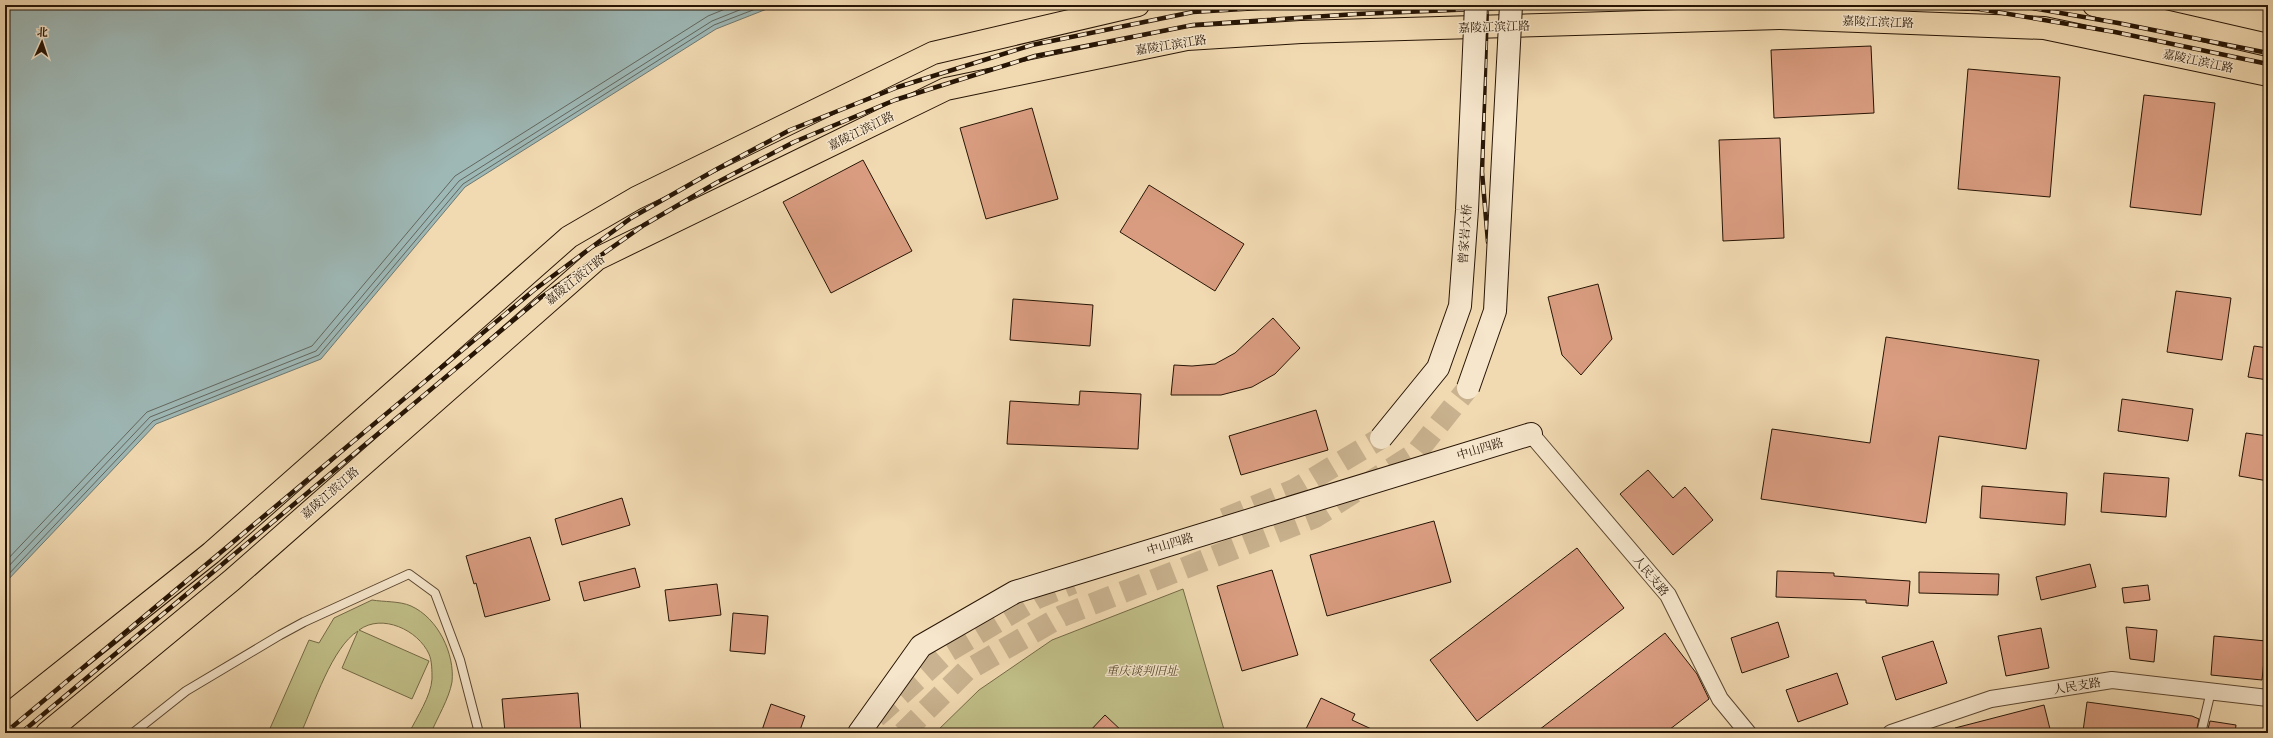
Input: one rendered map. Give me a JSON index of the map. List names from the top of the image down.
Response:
{
  "streets": {
    "main road": ["嘉陵江滨江路", "曾家岩大桥", "中山四路"],
    "street": ["人民支路"]
  },
  "crossings": [
    ["中山四路", "人民支路"]
  ],
  "parks": ["重庆谈判旧址"],
  "north": "top"
}
